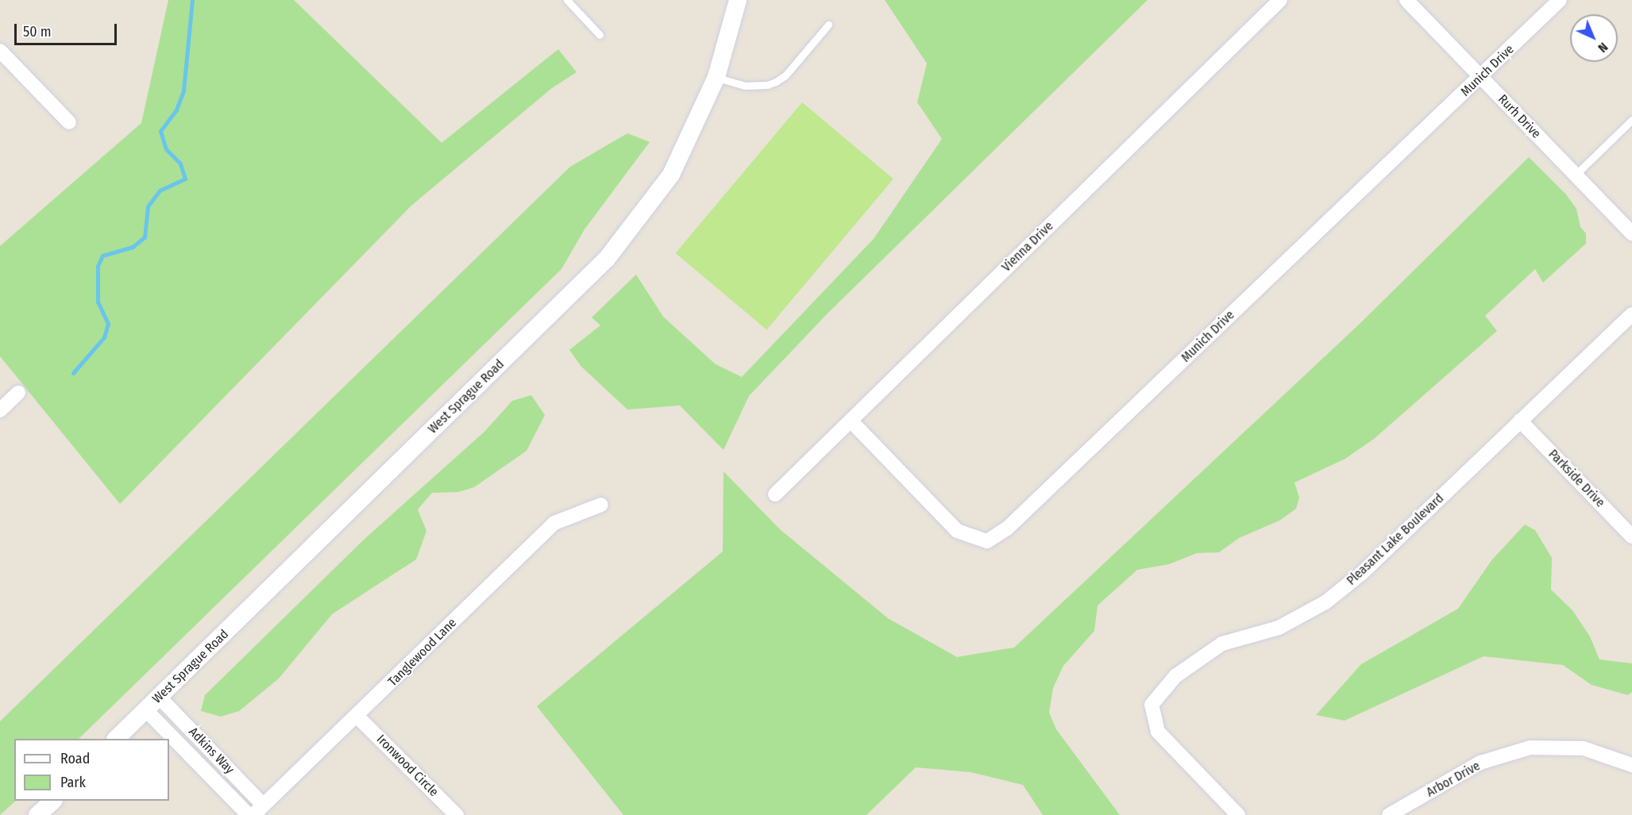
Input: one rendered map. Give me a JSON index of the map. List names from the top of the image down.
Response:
{
  "streets": {
    "street": [
      "Munich Drive",
      "Rurh Drive",
      "Vienna Drive",
      "West Sprague Road",
      "Parkside Drive",
      "Pleasant Lake Boulevard",
      "Tanglewood Lane",
      "Adkins Way",
      "Ironwood Circle",
      "Arbor Drive"
    ]
  },
  "crossings": [
    ["Munich Drive", "Rurh Drive"],
    ["Munich Drive", "Vienna Drive"],
    ["West Sprague Road", "Adkins Way"],
    ["Parkside Drive", "Pleasant Lake Boulevard"],
    ["Tanglewood Lane", "Adkins Way"],
    ["Tanglewood Lane", "Ironwood Circle"]
  ],
  "legend": ["Road", "Park"],
  "scale_bar": "50 m",
  "north": "bottom right"
}
